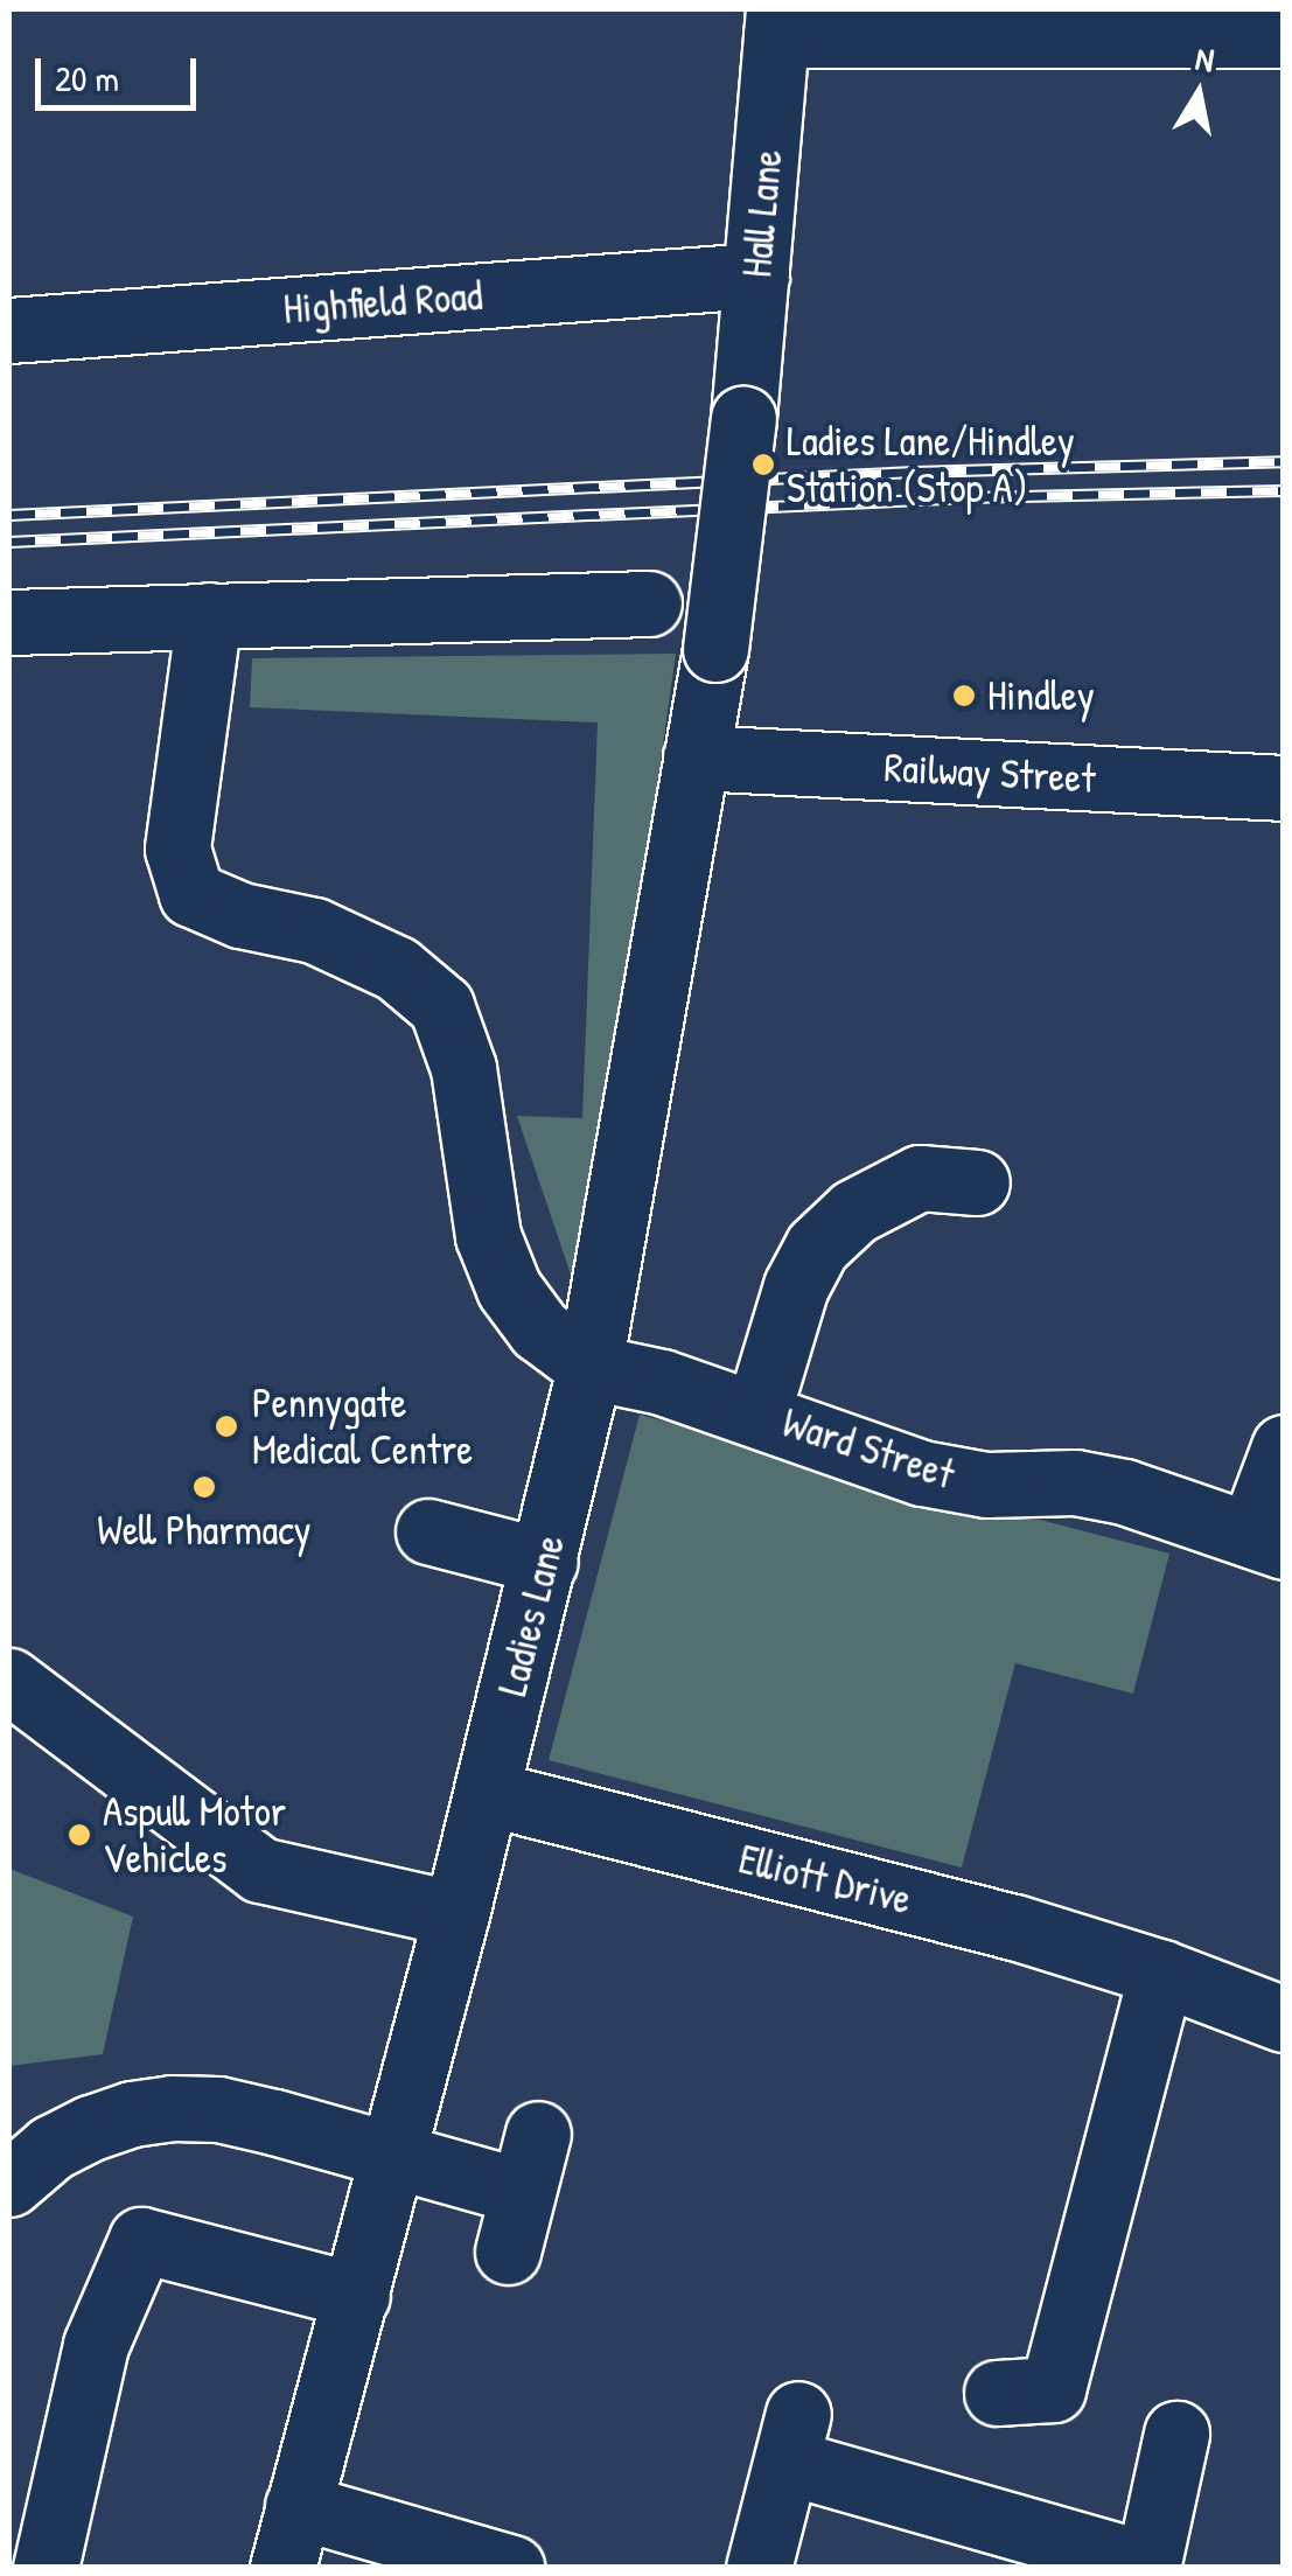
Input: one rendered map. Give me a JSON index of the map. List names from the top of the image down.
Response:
{
  "streets": {
    "street": [
      "Hall Lane",
      "Highfield Road",
      "Railway Street",
      "Ward Street",
      "Ladies Lane",
      "Elliott Drive"
    ]
  },
  "crossings": [
    ["Hall Lane", "Highfield Road"],
    ["Hall Lane", "Ladies Lane"],
    ["Railway Street", "Ladies Lane"],
    ["Ward Street", "Ladies Lane"],
    ["Ladies Lane", "Elliott Drive"]
  ],
  "places": [
    "Ladies Lane/Hindley Station (Stop A)",
    "Hindley",
    "Pennygate Medical Centre",
    "Well Pharmacy",
    "Aspull Motor Vehicles"
  ],
  "scale_bar": "20 m",
  "north": "top"
}
